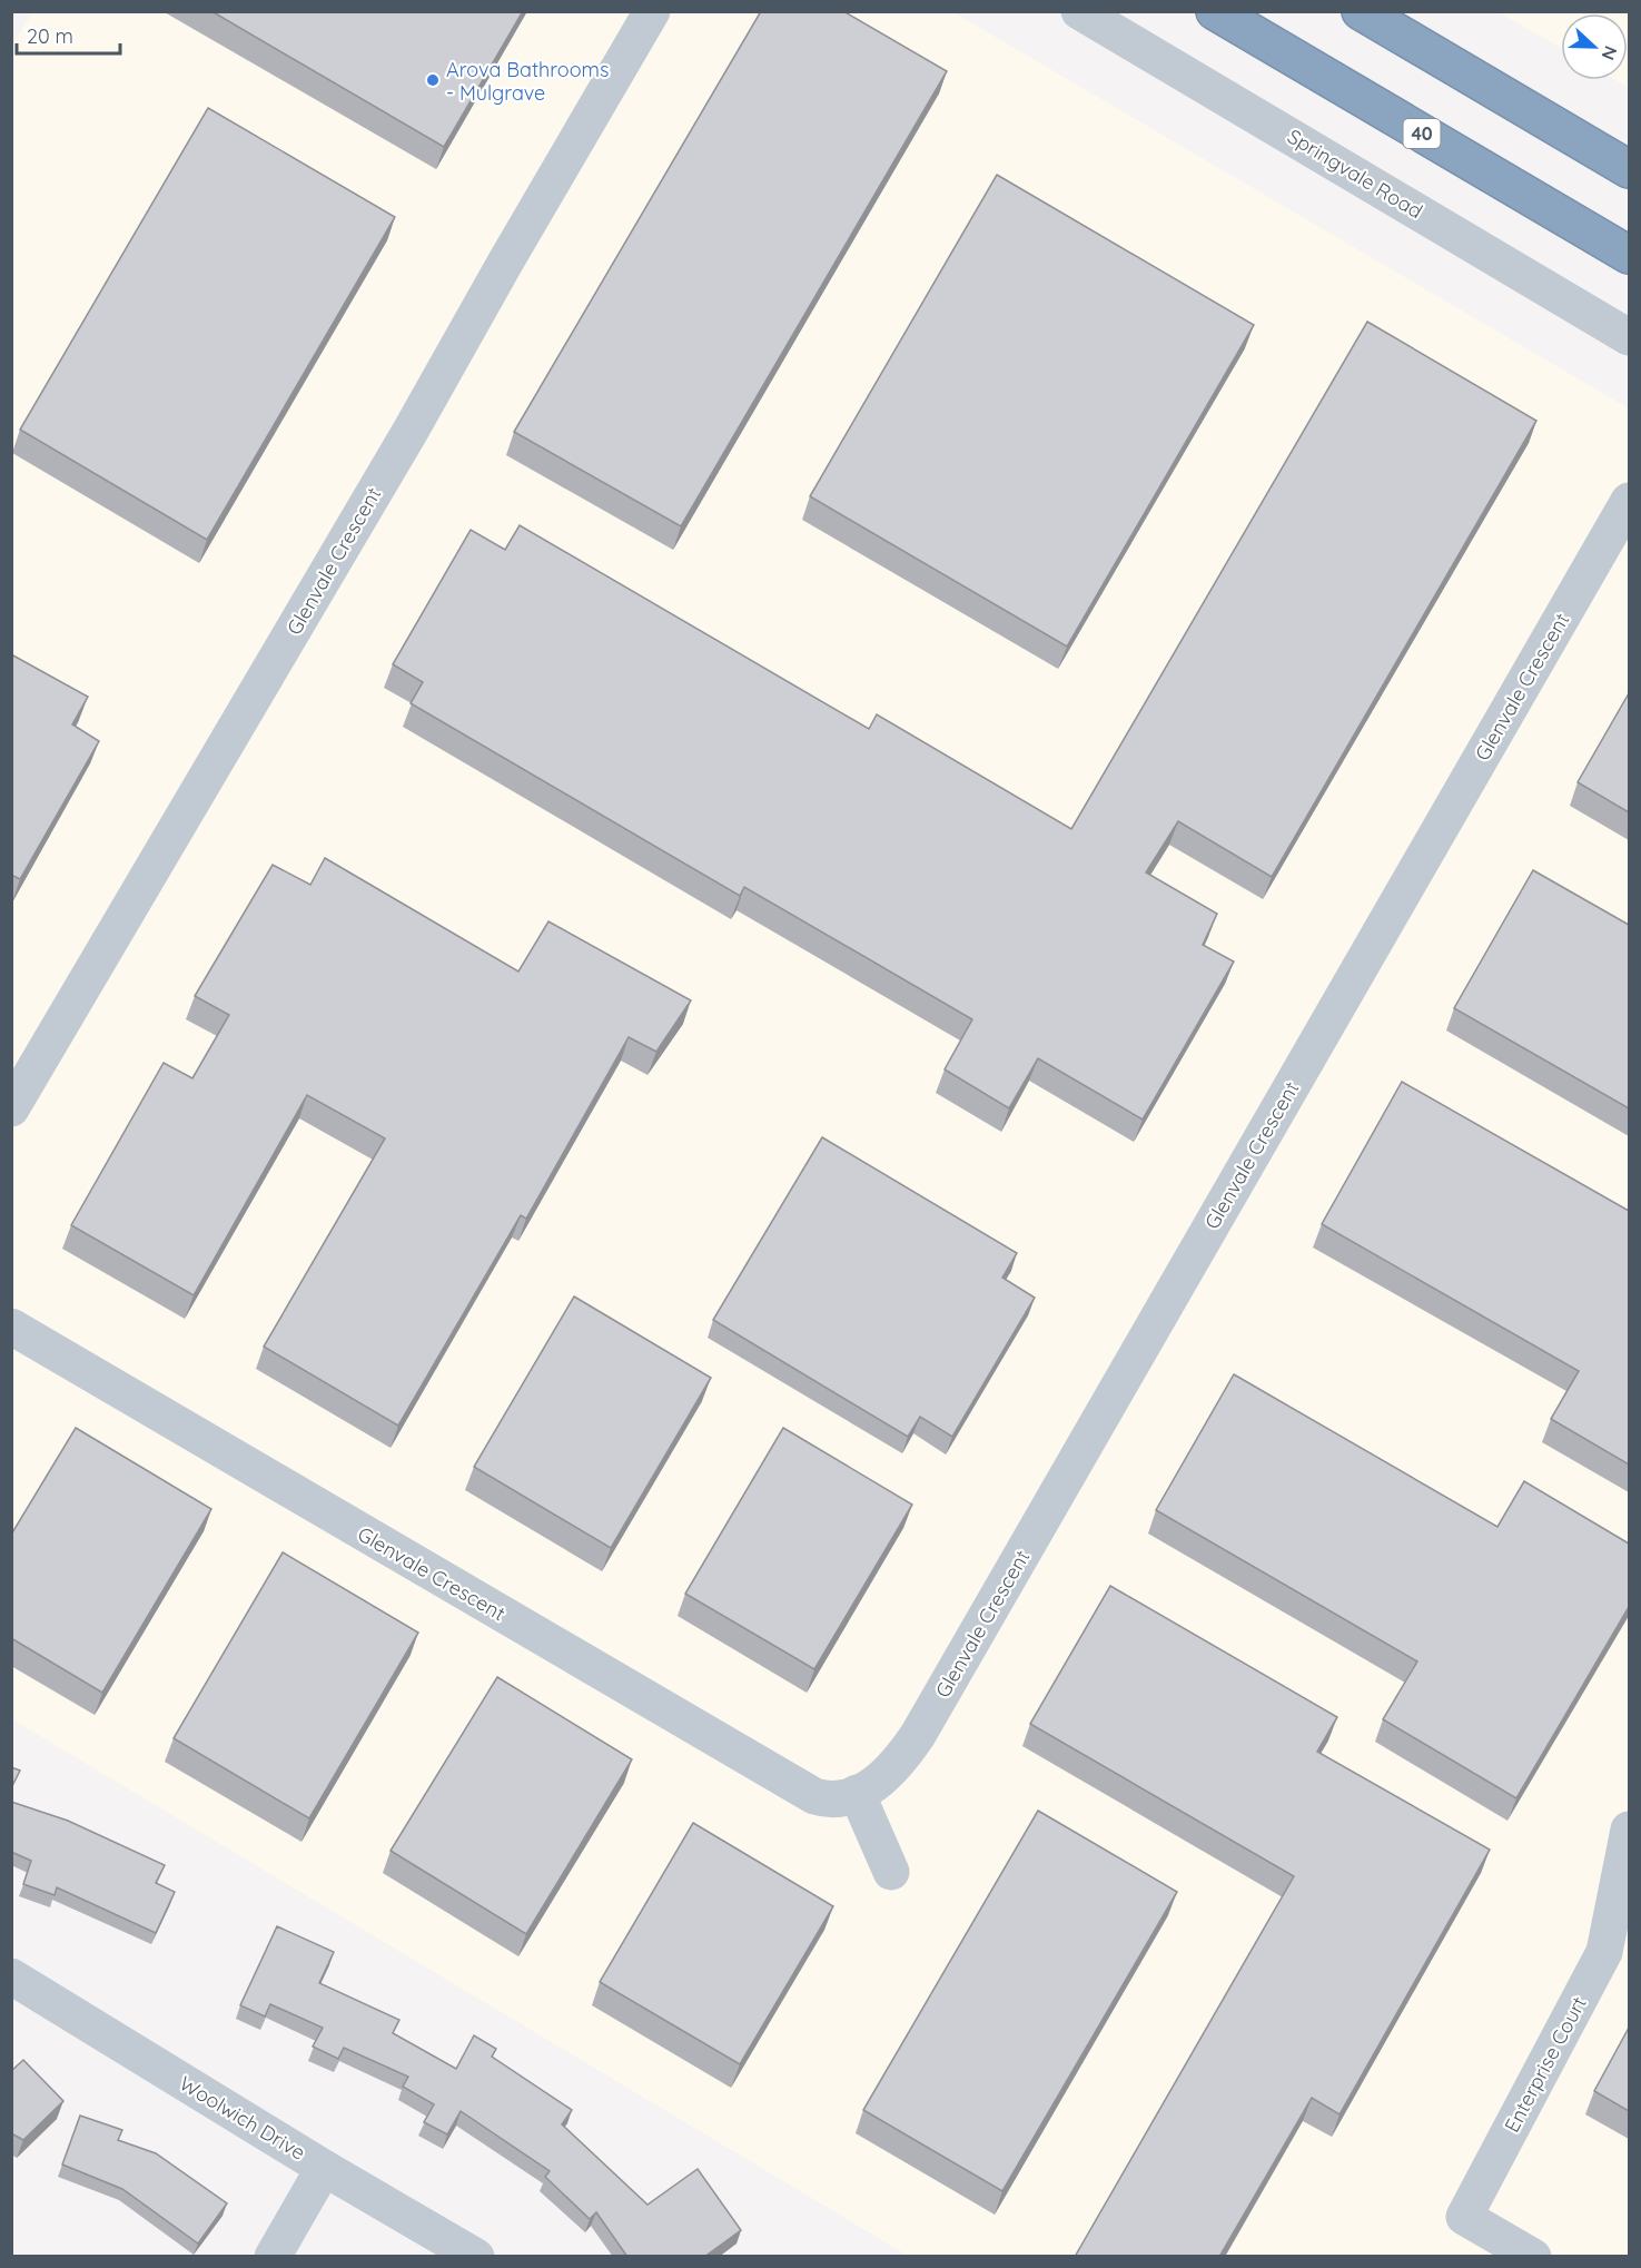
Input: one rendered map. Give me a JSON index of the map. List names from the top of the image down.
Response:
{
  "streets": {
    "highway": ["40"],
    "street": [
      "Springvale Road",
      "Glenvale Crescent",
      "Enterprise Court",
      "Woolwich Drive"
    ]
  },
  "places": ["Arova Bathrooms - Mulgrave"],
  "scale_bar": "20 m",
  "north": "right"
}
